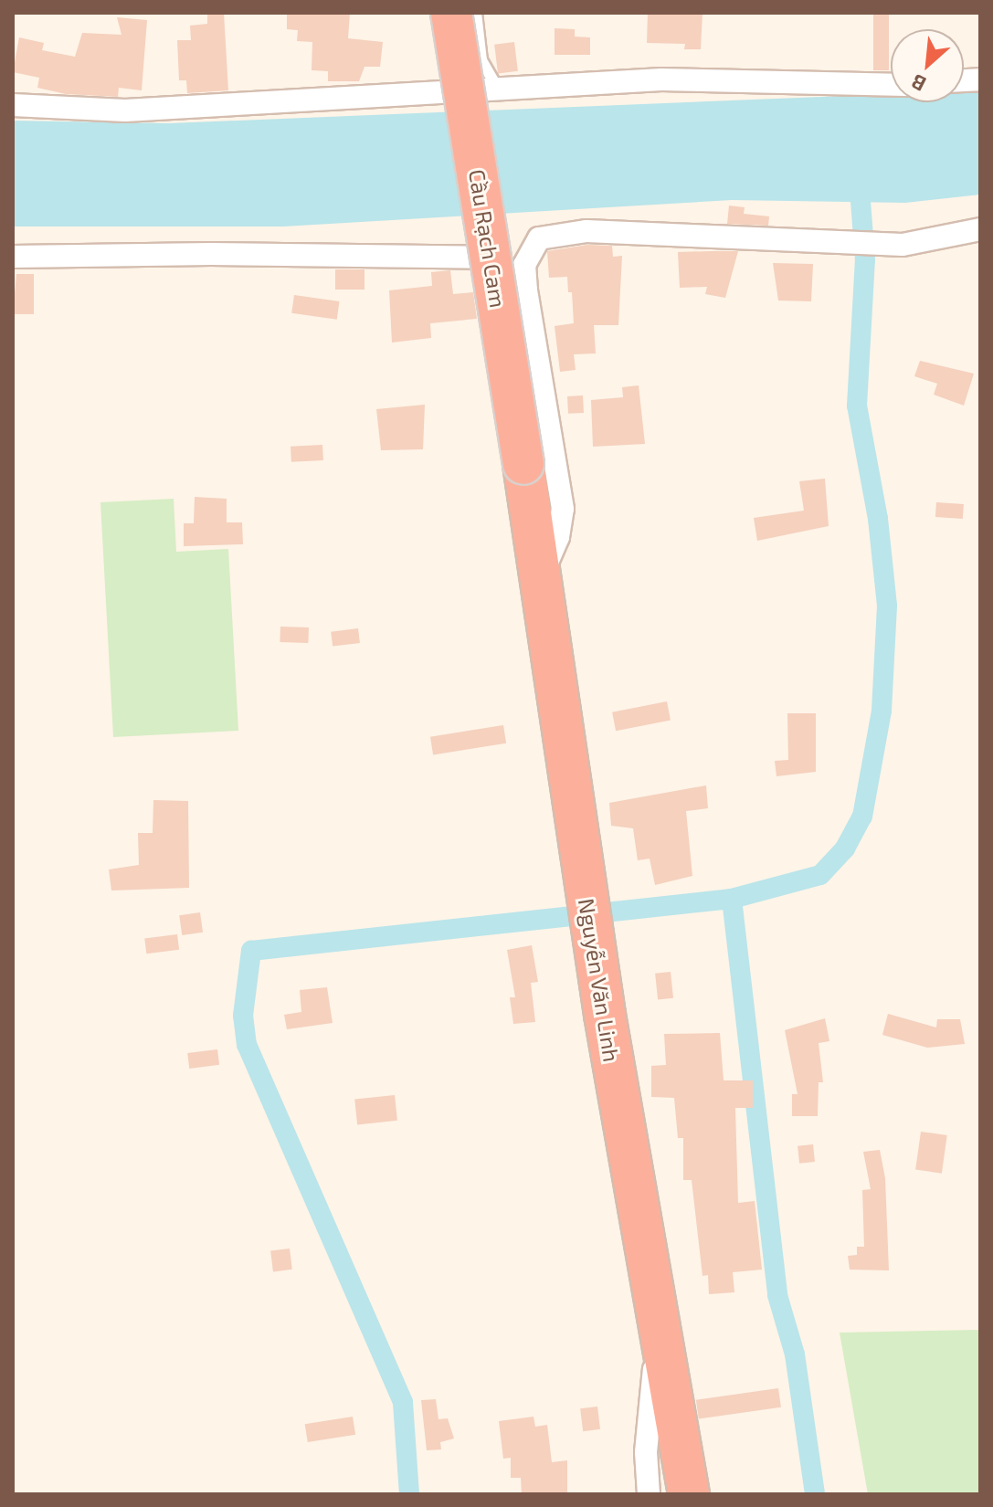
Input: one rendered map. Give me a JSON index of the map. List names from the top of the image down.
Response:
{
  "streets": {
    "highway": ["Cầu Rạch Cam", "Nguyễn Văn Linh"]
  },
  "crossings": [
    ["Cầu Rạch Cam", "Nguyễn Văn Linh"]
  ],
  "north": "bottom left"
}
